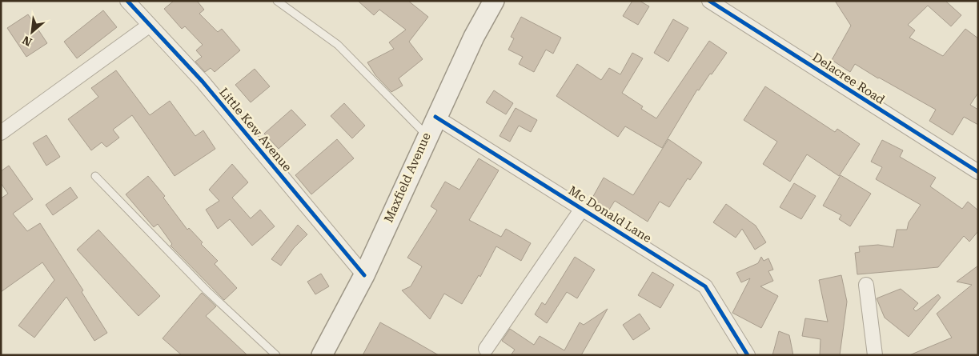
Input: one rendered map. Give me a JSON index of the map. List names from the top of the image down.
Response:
{
  "streets": {
    "main road": ["Maxfield Avenue"],
    "street": ["Delacree Road", "Little Kew Avenue", "Mc Donald Lane"]
  },
  "crossings": [
    ["Little Kew Avenue", "Maxfield Avenue"],
    ["Maxfield Avenue", "Mc Donald Lane"]
  ],
  "north": "bottom left"
}
